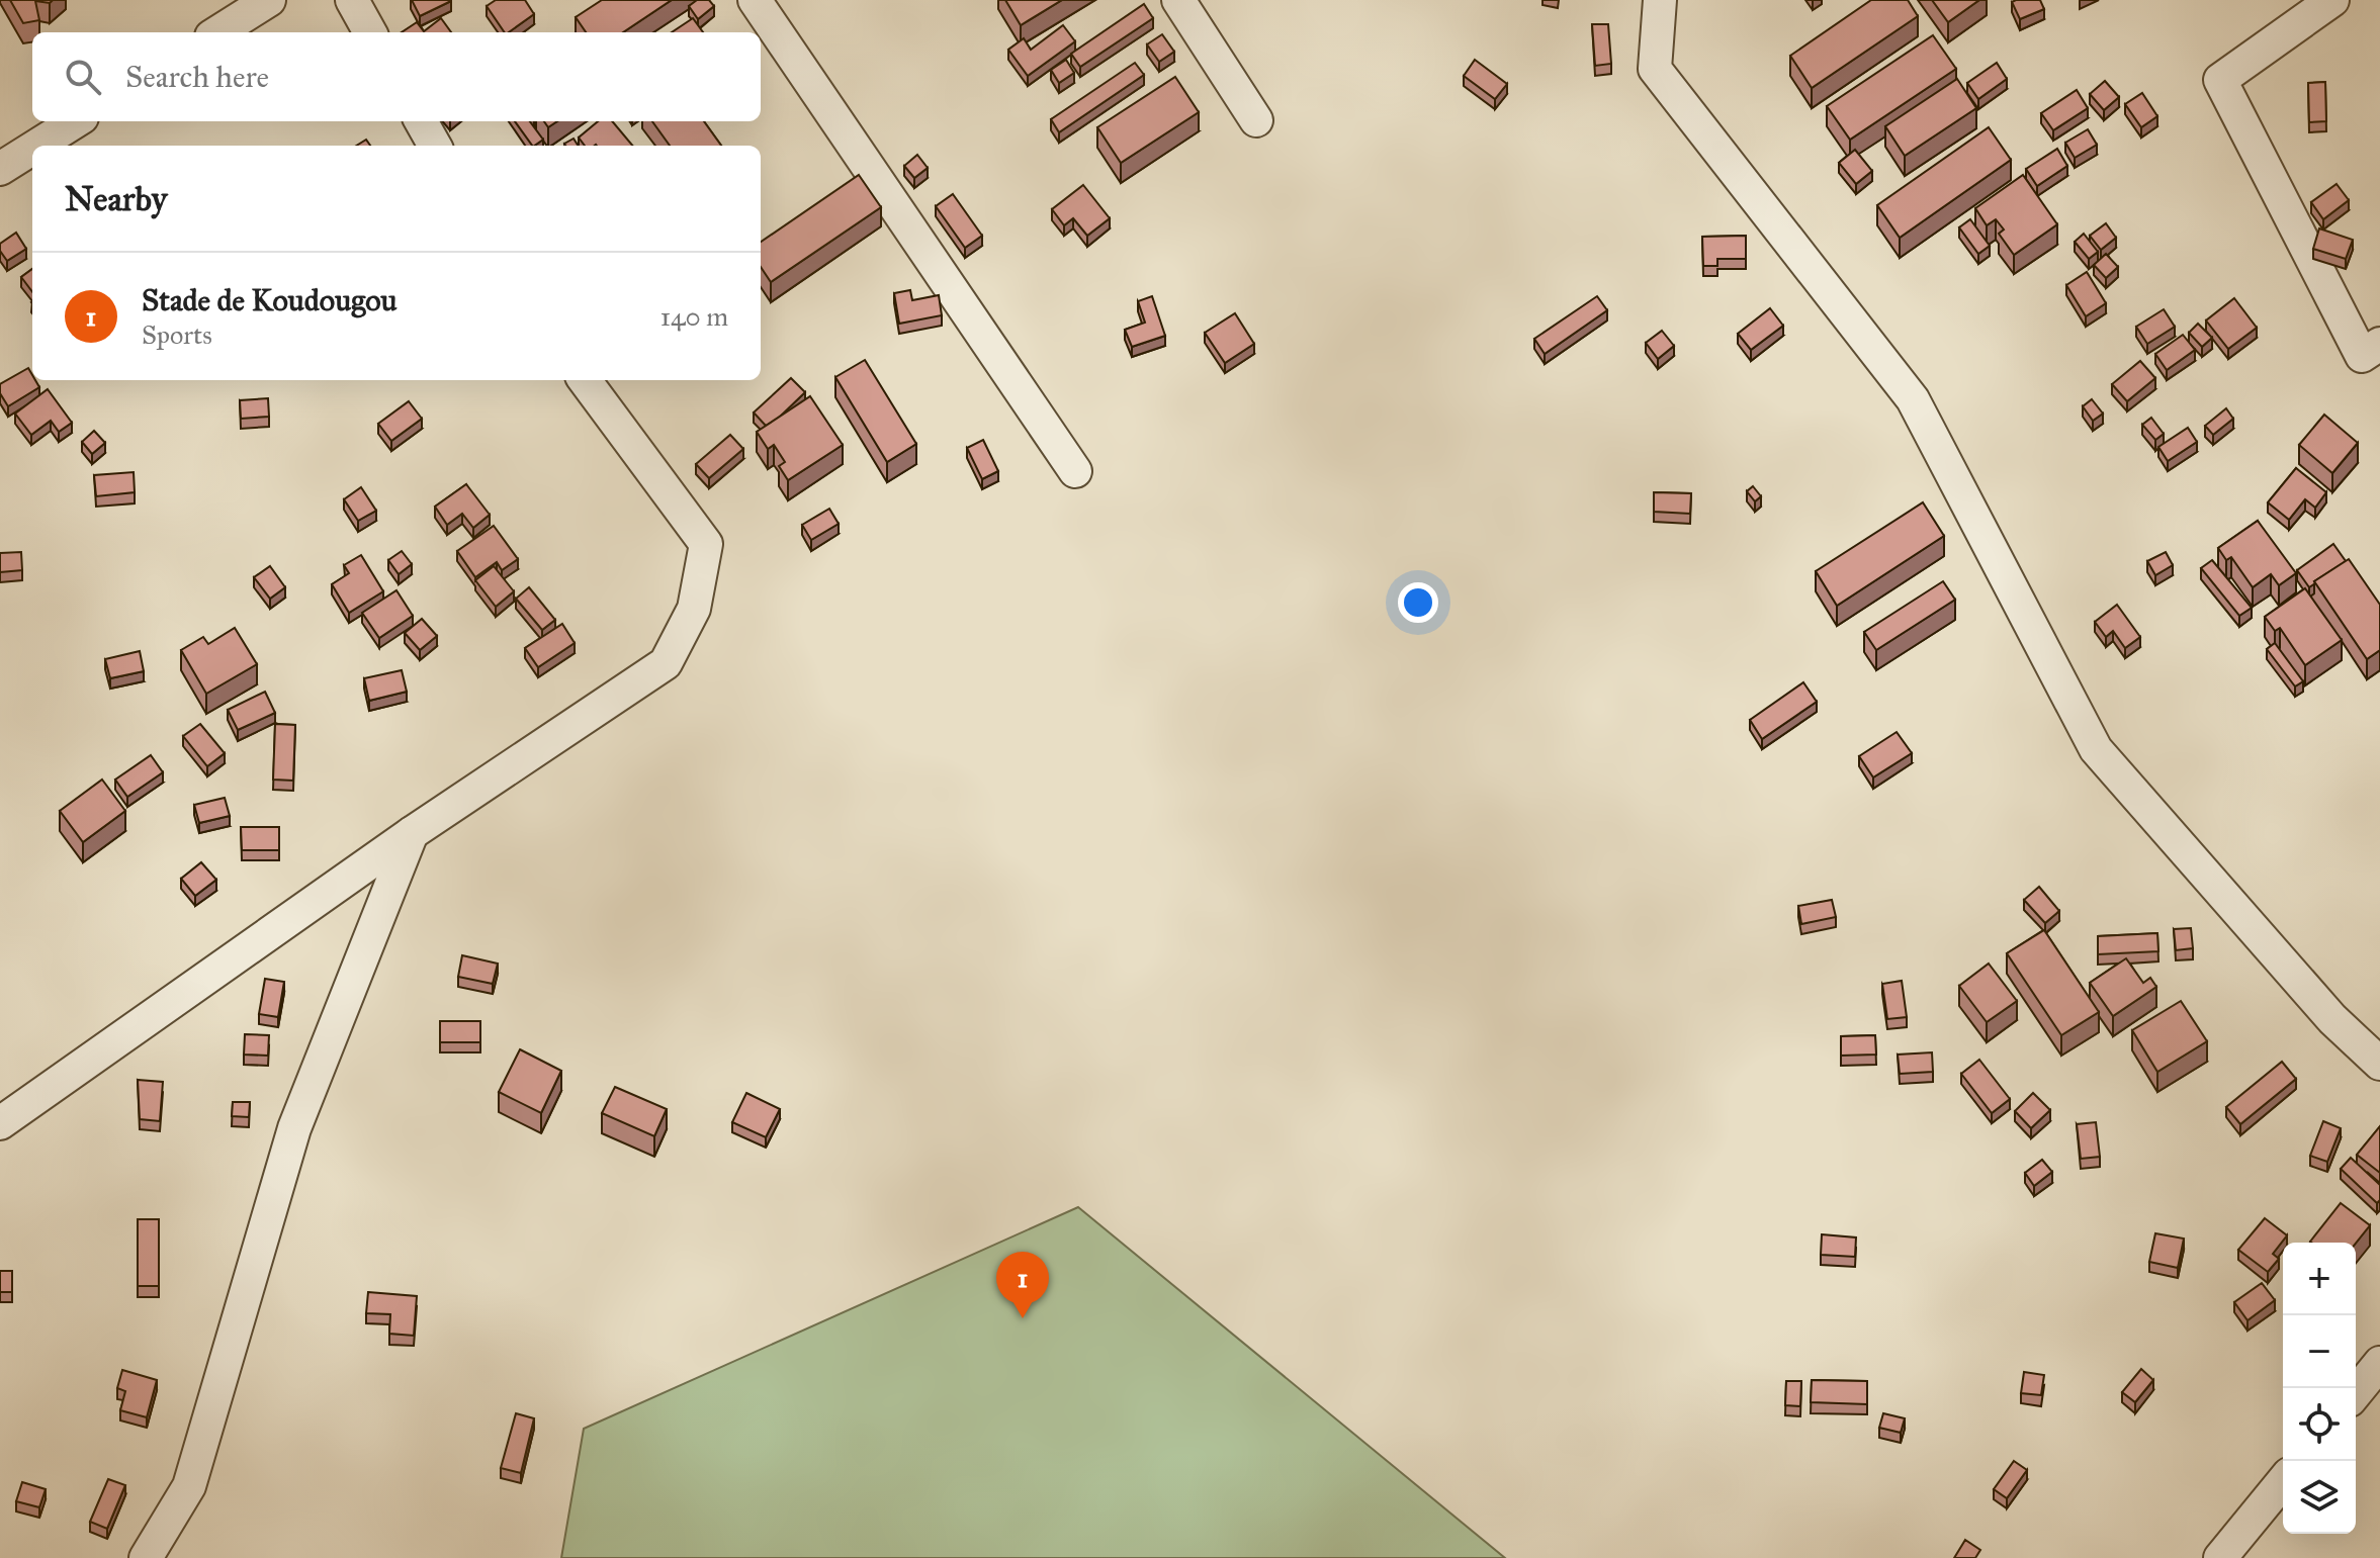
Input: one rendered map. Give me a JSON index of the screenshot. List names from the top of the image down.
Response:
{
  "page": {
    "search": "Search here",
    "heading": "Nearby",
    "list": [
      {
        "mark": "1",
        "name": "Stade de Koudougou",
        "note": "Sports",
        "value": "140 m"
      }
    ],
    "map_buttons": ["+", "−"],
    "pins": "1"
  }
}
